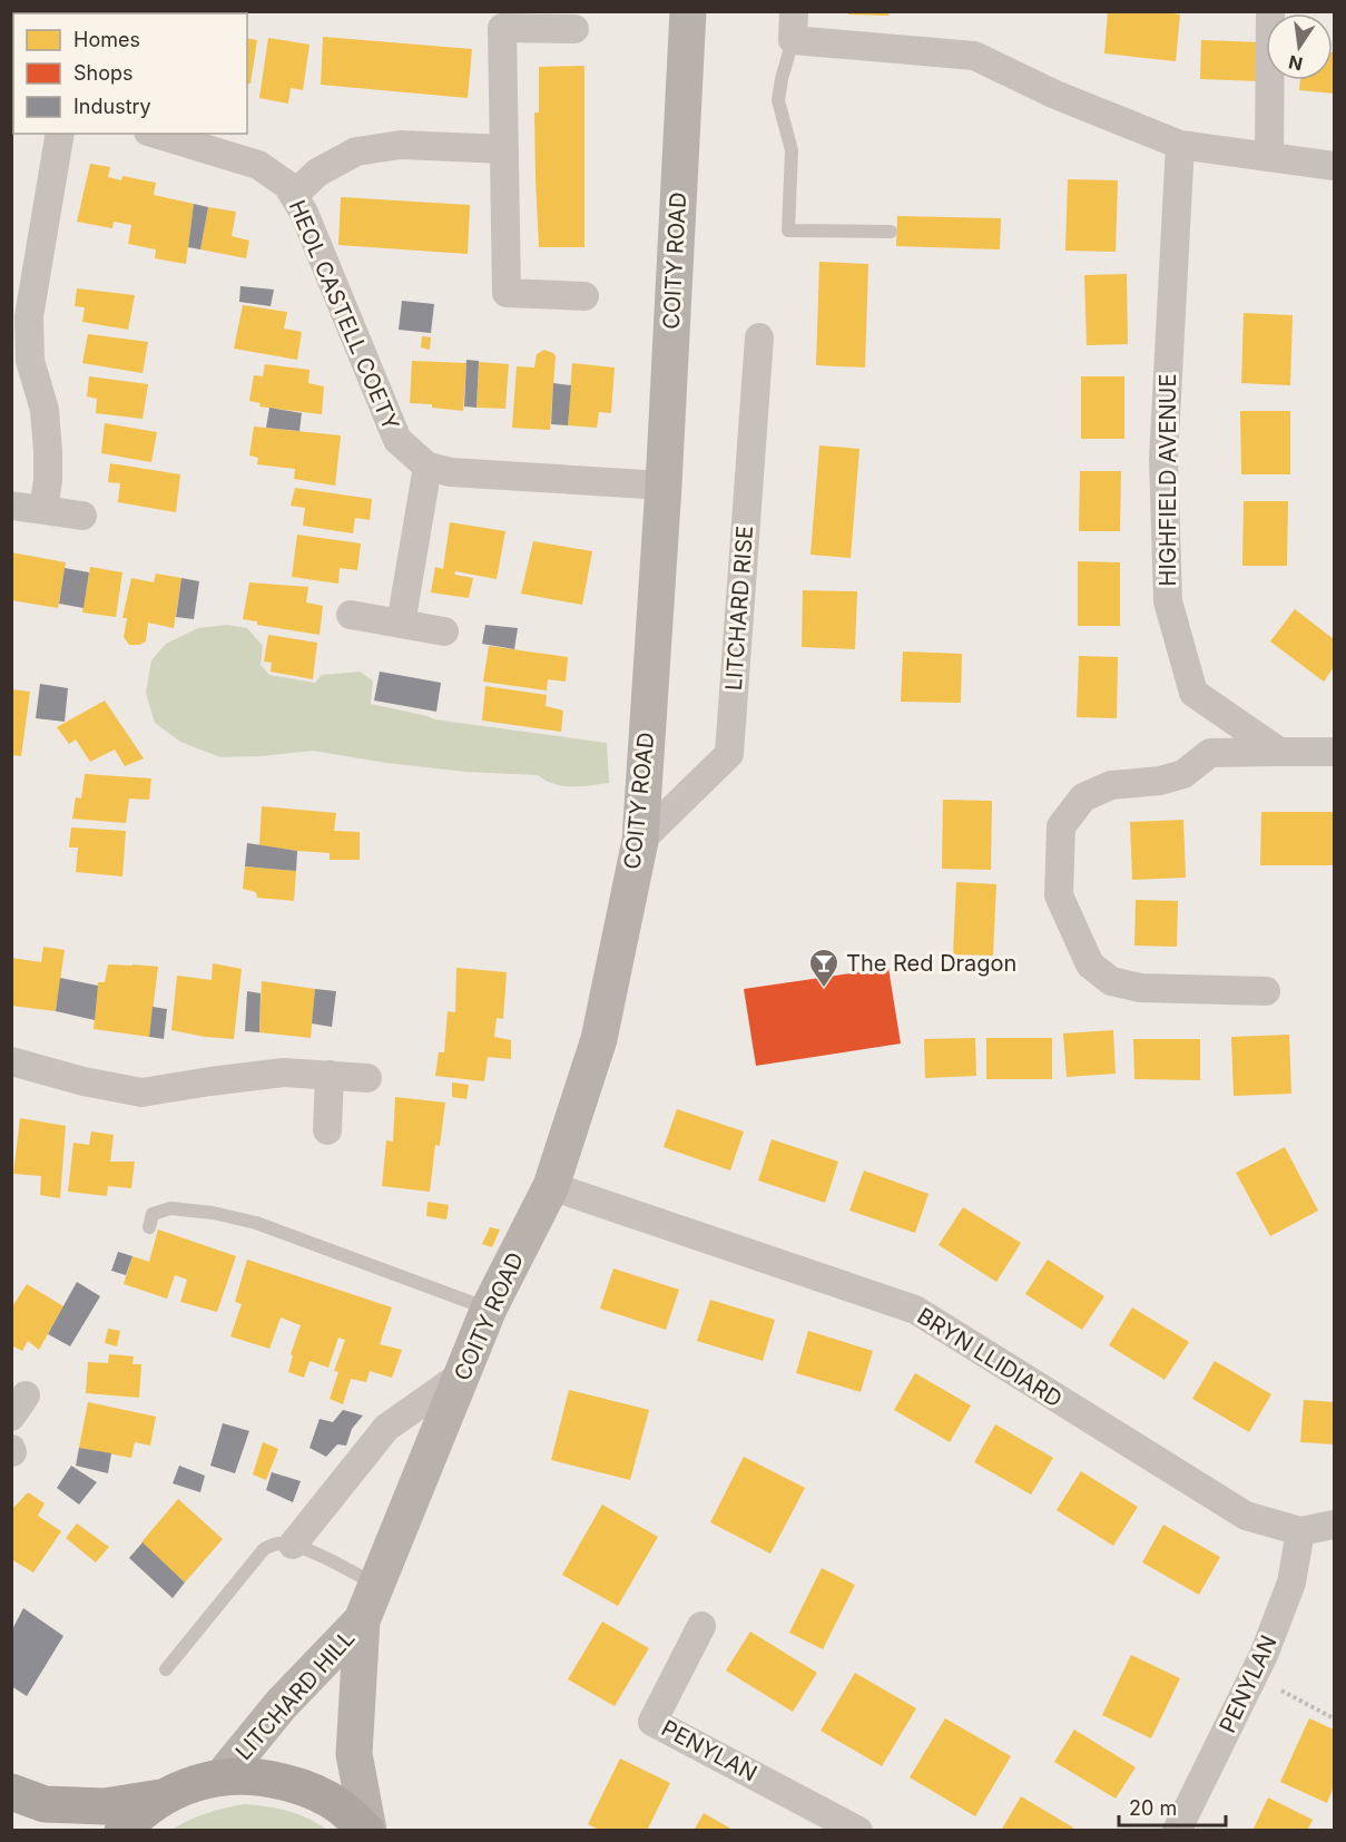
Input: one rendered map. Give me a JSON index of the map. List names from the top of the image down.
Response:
{
  "streets": {
    "main road": ["COITY ROAD", "LITCHARD HILL"],
    "street": [
      "HEOL CASTELL COETY",
      "HIGHFIELD AVENUE",
      "LITCHARD RISE",
      "BRYN LLIDIARD",
      "PENYLAN"
    ]
  },
  "crossings": [
    ["COITY ROAD", "LITCHARD RISE"],
    ["COITY ROAD", "BRYN LLIDIARD"],
    ["COITY ROAD", "LITCHARD HILL"],
    ["BRYN LLIDIARD", "PENYLAN"]
  ],
  "places": {
    "bar": ["The Red Dragon"]
  },
  "legend": ["Homes", "Shops", "Industry"],
  "scale_bar": "20 m",
  "north": "bottom"
}
